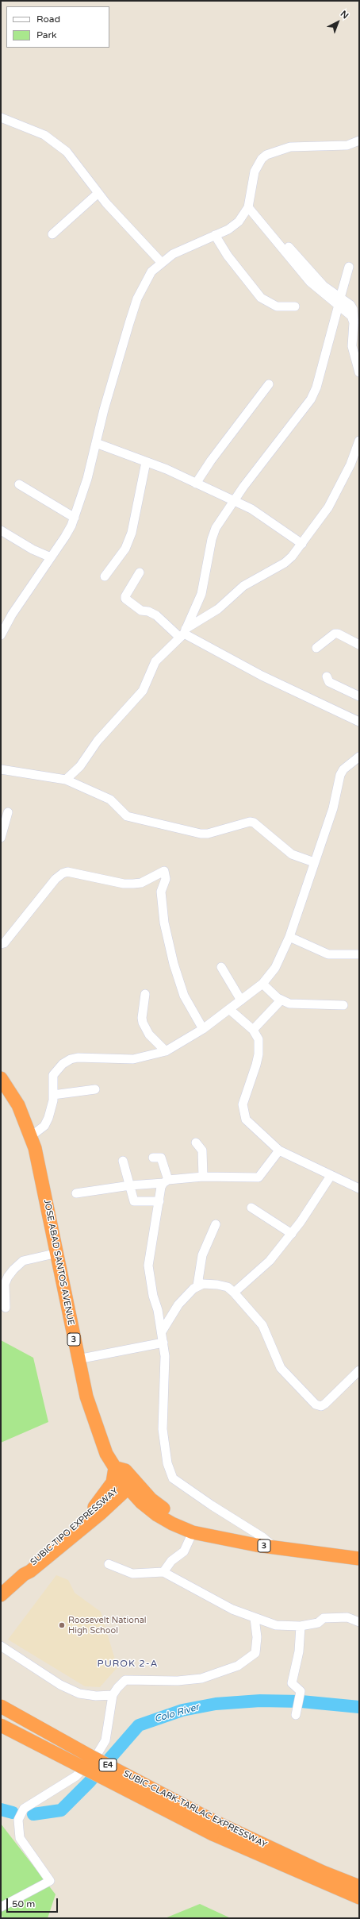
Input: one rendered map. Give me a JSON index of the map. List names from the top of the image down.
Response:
{
  "streets": {
    "highway": [
      "JOSE ABAD SANTOS AVENUE",
      "3",
      "SUBIC-TIPO EXPRESSWAY",
      "E4",
      "SUBIC-CLARK-TARLAC EXPRESSWAY"
    ]
  },
  "crossings": [
    ["JOSE ABAD SANTOS AVENUE", "3"],
    ["JOSE ABAD SANTOS AVENUE", "SUBIC-TIPO EXPRESSWAY"]
  ],
  "districts": ["PUROK 2-A"],
  "water": ["Colo River"],
  "places": ["Roosevelt National High School"],
  "legend": ["Road", "Park"],
  "scale_bar": "50 m",
  "north": "top right"
}
